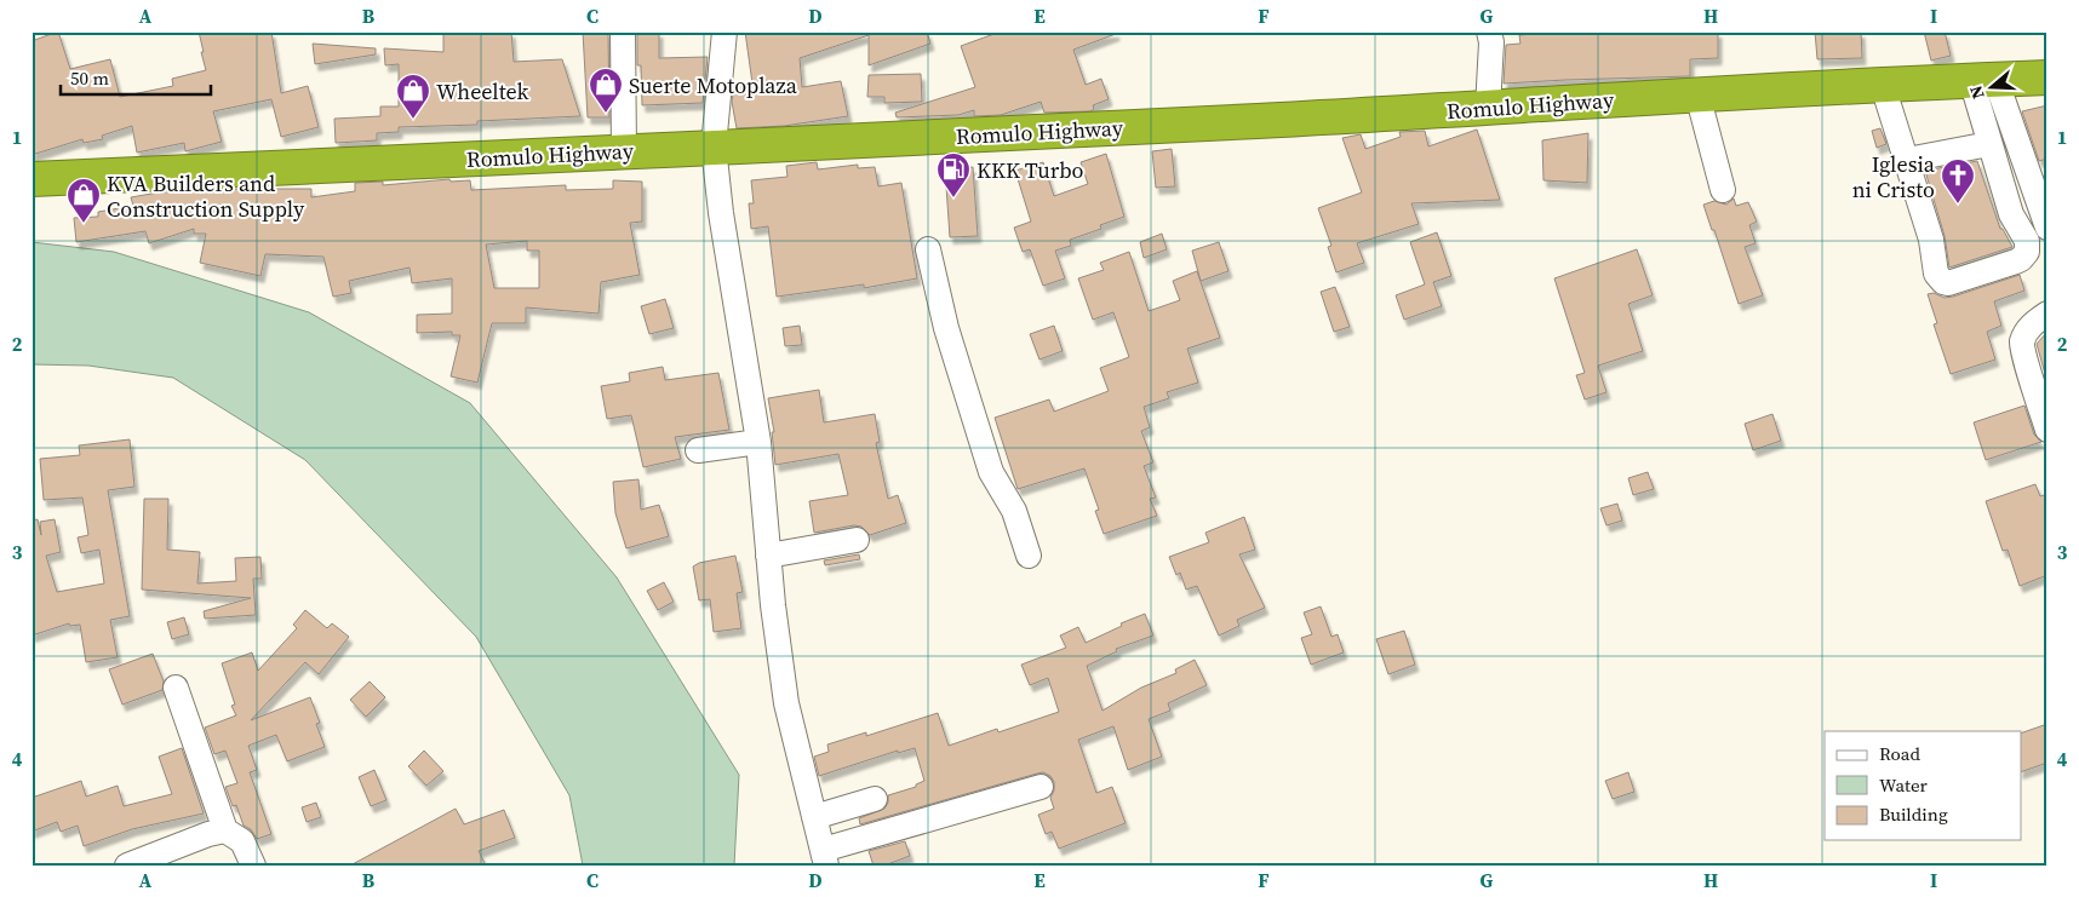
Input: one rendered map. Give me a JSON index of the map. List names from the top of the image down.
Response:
{
  "streets": {
    "highway": ["Romulo Highway"]
  },
  "places": {
    "shop": ["Suerte Motoplaza", "Wheeltek", "KVA Builders and Construction Supply"],
    "fuel station": ["KKK Turbo"],
    "church": ["Iglesia ni Cristo"]
  },
  "legend": ["Road", "Water", "Building"],
  "scale_bar": "50 m",
  "north": "left",
  "grid": {
    "columns": [
      "A",
      "B",
      "C",
      "D",
      "E",
      "F",
      "G",
      "H",
      "I"
    ],
    "rows": [
      "1",
      "2",
      "3",
      "4"
    ]
  }
}
